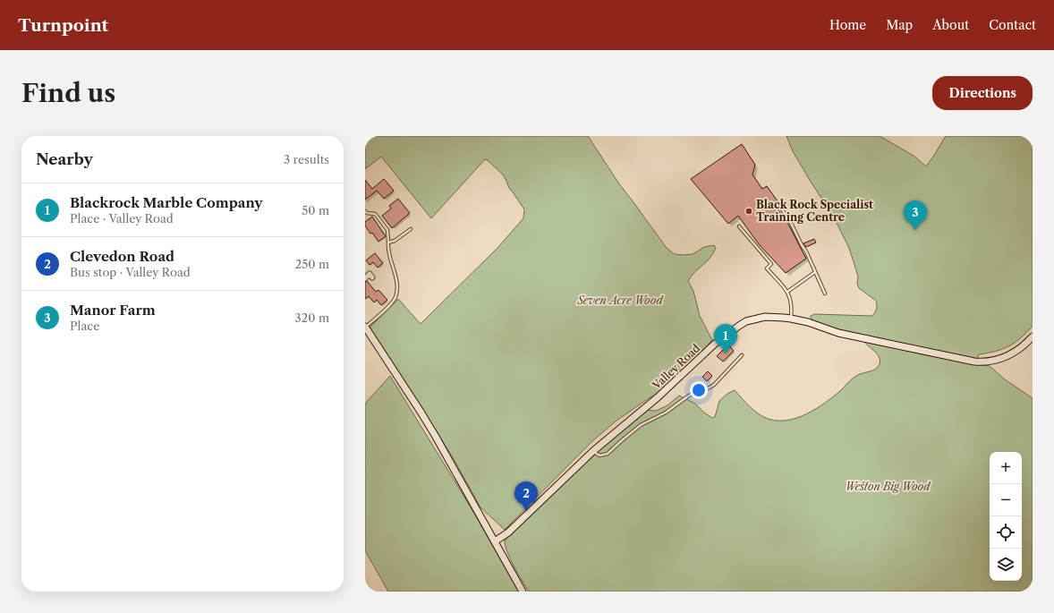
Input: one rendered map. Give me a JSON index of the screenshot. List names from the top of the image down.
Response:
{
  "streets": {
    "street": ["Valley Road"]
  },
  "parks": ["Seven Acre Wood", "Weston Big Wood"],
  "places": ["Black Rock Specialist Training Centre"],
  "page": {
    "header": "Turnpoint",
    "nav": [
      "Home",
      "Map",
      "About",
      "Contact"
    ],
    "buttons": "Directions",
    "title": "Find us",
    "heading": ["Nearby", "3 results"],
    "list": [
      {
        "mark": "1",
        "name": "Blackrock Marble Company",
        "note": "Place · Valley Road",
        "value": "50 m"
      },
      {
        "mark": "2",
        "name": "Clevedon Road",
        "note": "Bus stop · Valley Road",
        "value": "250 m"
      },
      {
        "mark": "3",
        "name": "Manor Farm",
        "note": "Place",
        "value": "320 m"
      }
    ],
    "pins": ["3", "1", "2"],
    "map_buttons": ["+", "−"]
  }
}
